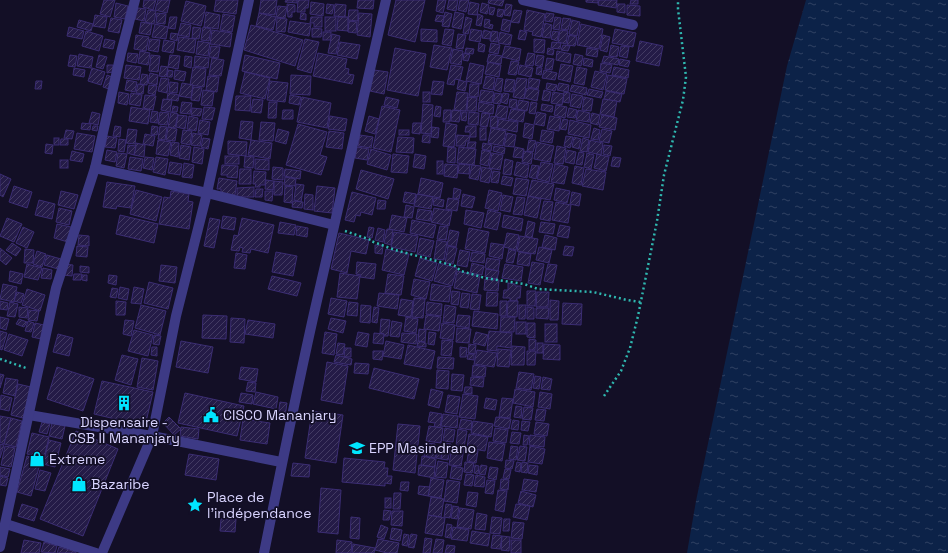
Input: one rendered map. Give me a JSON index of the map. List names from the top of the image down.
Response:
{
  "places": {
    "building": ["Dispensaire - CSB II Mananjary"],
    "public building": ["CISCO Mananjary"],
    "school or university": ["EPP Masindrano"],
    "shop": ["Extreme", "Bazaribe"],
    "place": ["Place de l'indépendance"]
  }
}
